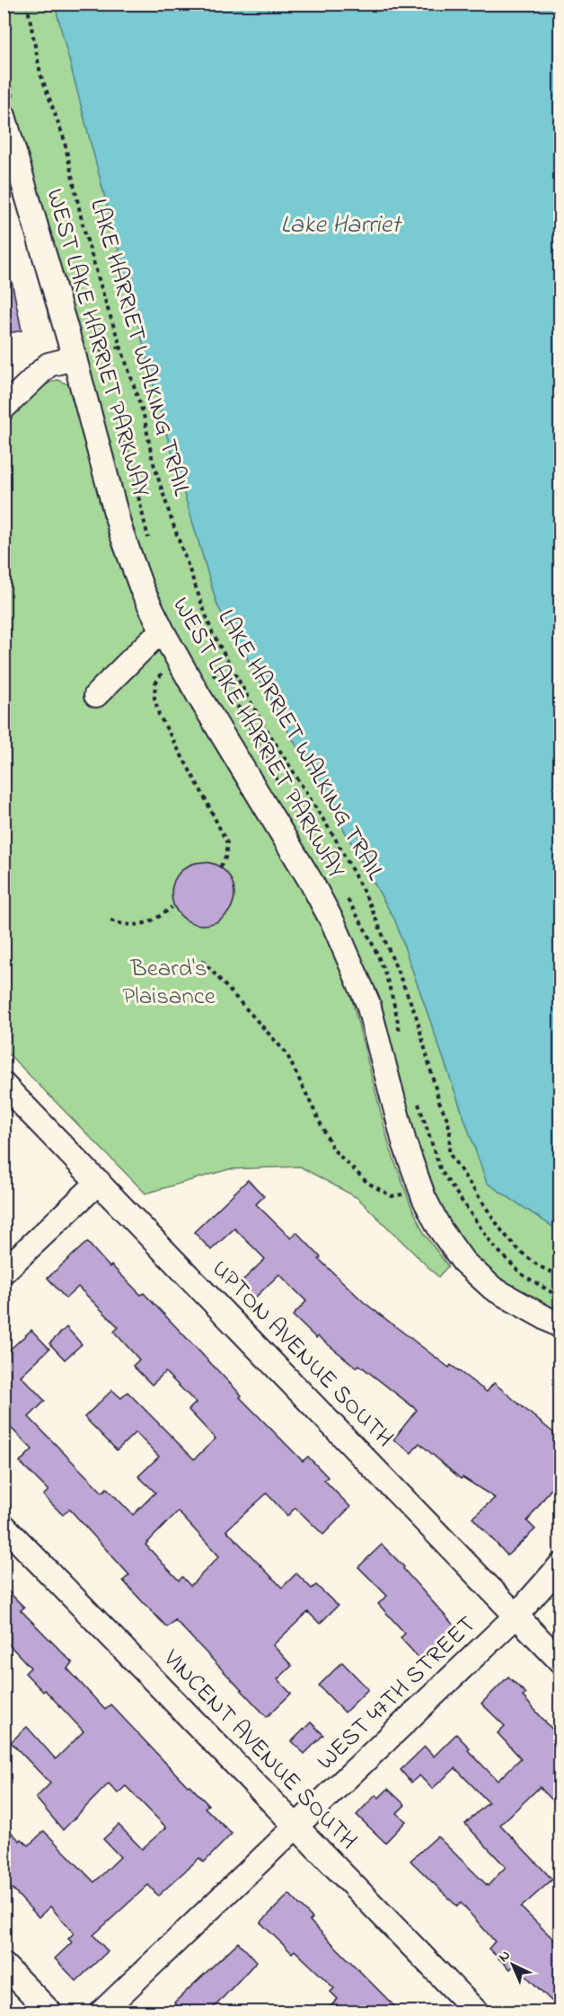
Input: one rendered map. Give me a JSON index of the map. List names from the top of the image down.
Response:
{
  "streets": {
    "street": [
      "WEST LAKE HARRIET PARKWAY",
      "UPTON AVENUE SOUTH",
      "WEST 47TH STREET",
      "VINCENT AVENUE SOUTH"
    ],
    "path": ["LAKE HARRIET WALKING TRAIL"]
  },
  "crossings": [
    ["UPTON AVENUE SOUTH", "WEST 47TH STREET"],
    ["WEST 47TH STREET", "VINCENT AVENUE SOUTH"]
  ],
  "water": ["Lake Harriet"],
  "parks": ["Beard's Plaisance"],
  "north": "top left"
}
